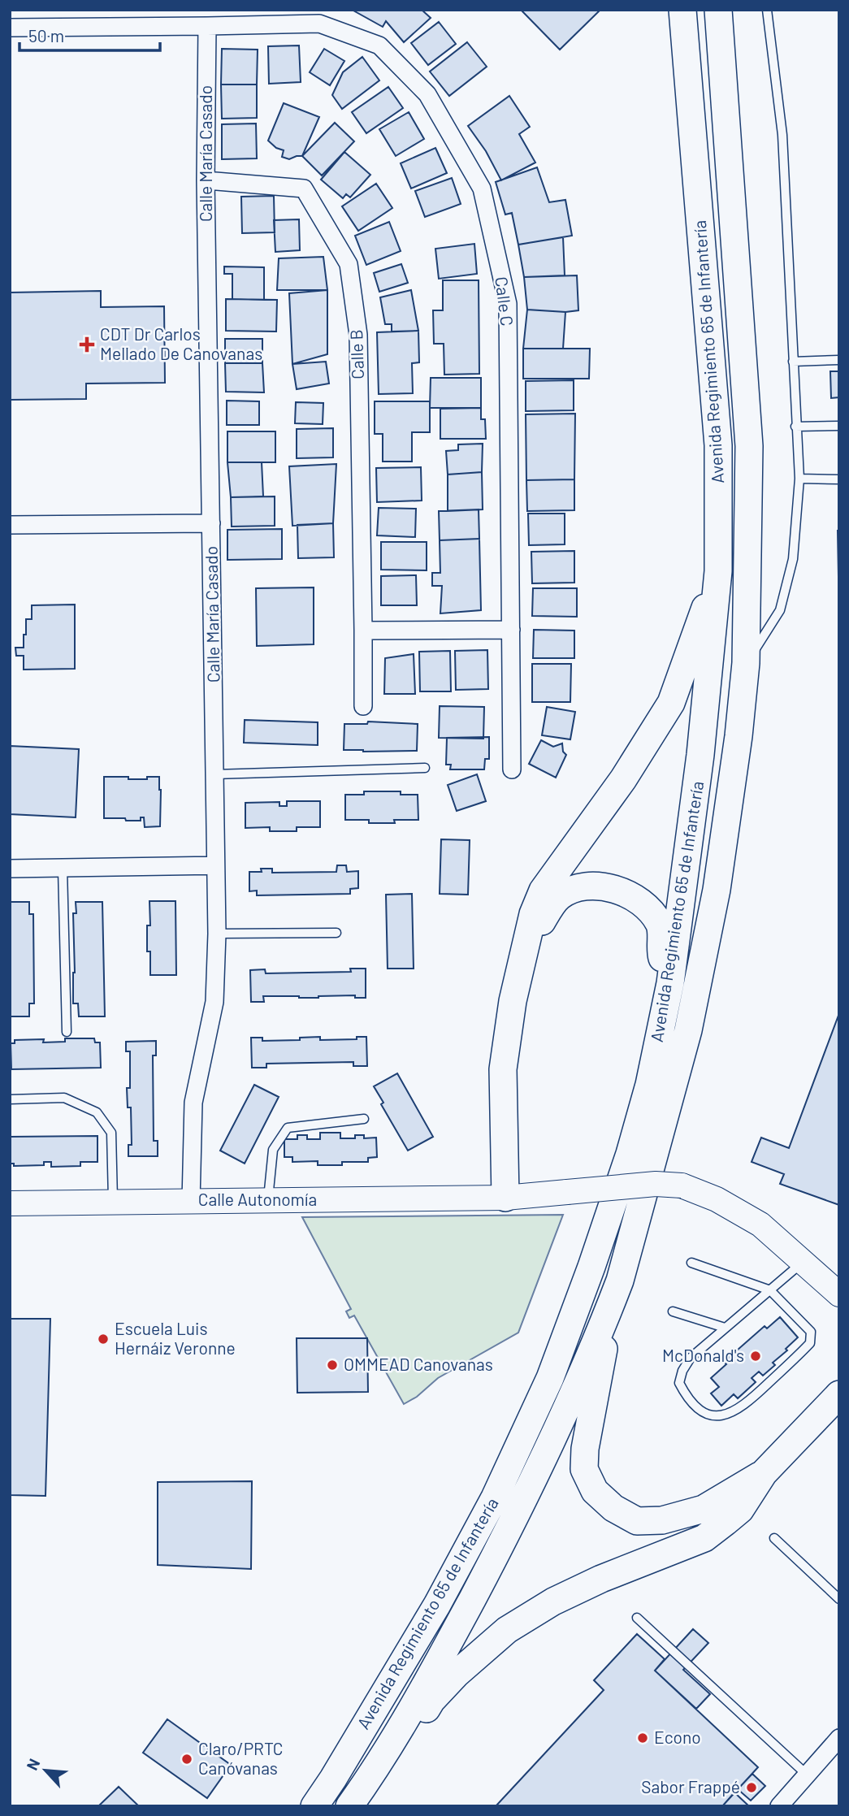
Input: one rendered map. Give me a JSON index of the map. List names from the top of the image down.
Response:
{
  "streets": {
    "main road": ["Avenida Regimiento 65 de Infantería", "Calle Autonomía"],
    "street": ["Calle María Casado", "Calle C", "Calle B"]
  },
  "crossings": [
    ["Calle María Casado", "Calle C"],
    ["Calle María Casado", "Calle B"],
    ["Calle María Casado", "Calle Autonomía"]
  ],
  "places": {
    "health": ["CDT Dr Carlos Mellado De Canovanas"],
    "other": [
      "Escuela Luis Hernáiz Veronne",
      "McDonald's",
      "OMMEAD Canovanas",
      "Econo",
      "Claro/PRTC Canóvanas",
      "Sabor Frappé"
    ]
  },
  "scale_bar": "50 m",
  "north": "top left"
}
